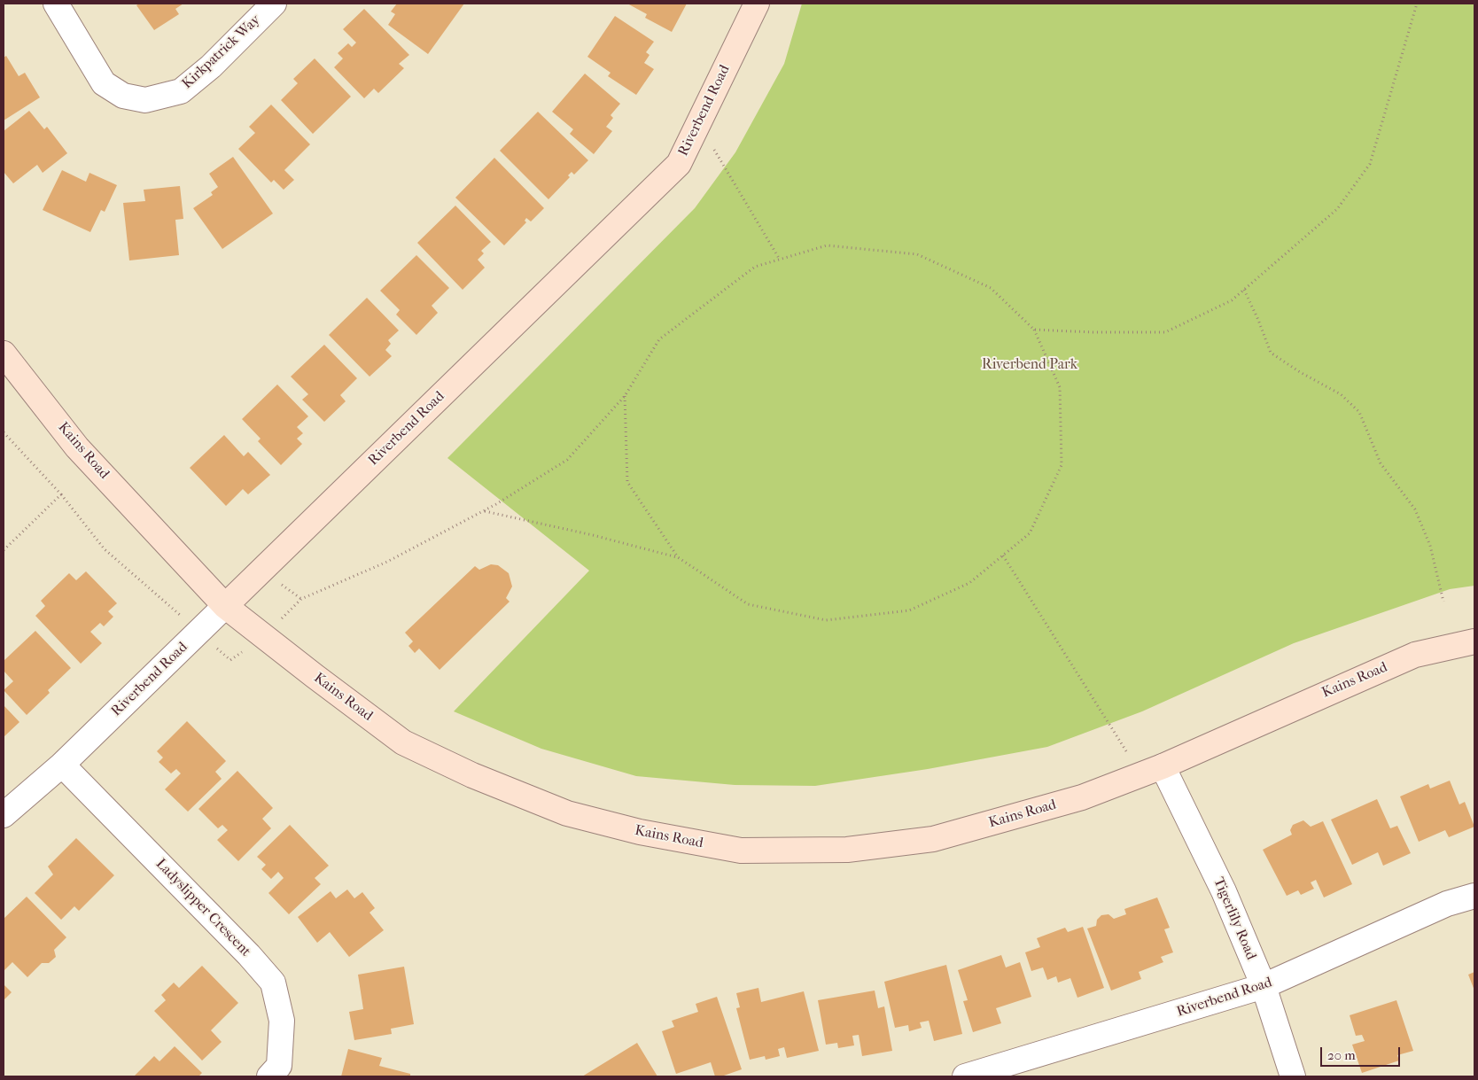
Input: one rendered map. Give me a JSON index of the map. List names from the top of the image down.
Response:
{
  "streets": {
    "street": [
      "Kirkpatrick Way",
      "Riverbend Road",
      "Kains Road",
      "Ladyslipper Crescent",
      "Tigerlily Road"
    ]
  },
  "crossings": [
    ["Riverbend Road", "Kains Road"],
    ["Riverbend Road", "Ladyslipper Crescent"],
    ["Riverbend Road", "Tigerlily Road"],
    ["Kains Road", "Tigerlily Road"]
  ],
  "parks": ["Riverbend Park"],
  "scale_bar": "20 m"
}
